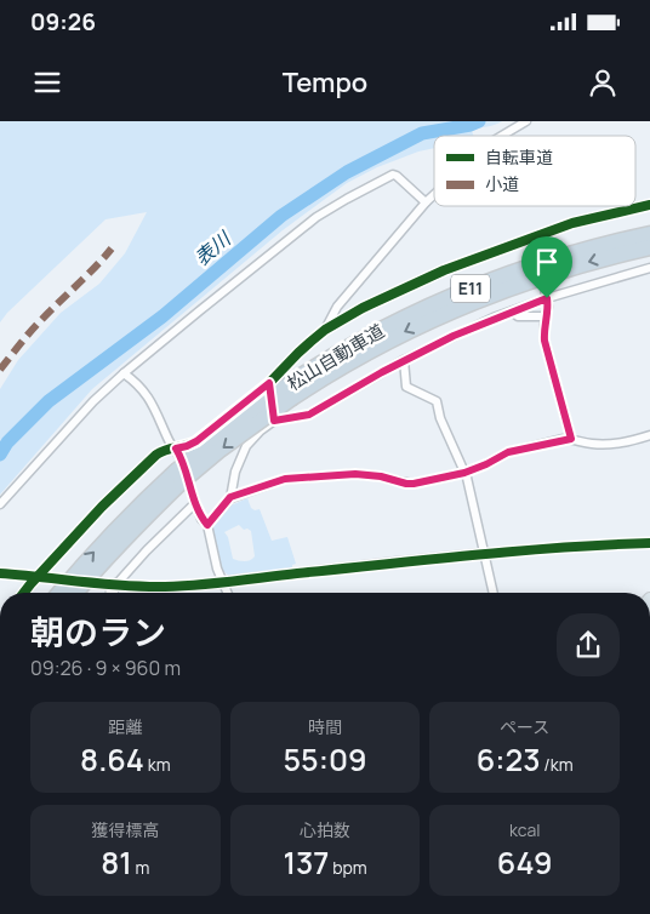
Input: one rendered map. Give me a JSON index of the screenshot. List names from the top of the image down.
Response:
{
  "streets": {
    "highway": ["E11", "松山自動車道"]
  },
  "water": ["表川"],
  "legend": ["自転車道", "小道"],
  "page": {
    "status": "09:26",
    "header": "Tempo",
    "heading": ["朝のラン", "09:26 · 9 × 960 m"],
    "stats": [
      ["距離", "8.64 km"],
      ["時間", "55:09"],
      ["ペース", "6:23 /km"],
      ["獲得標高", "81 m"],
      ["心拍数", "137 bpm"],
      ["kcal", "649"]
    ]
  }
}
